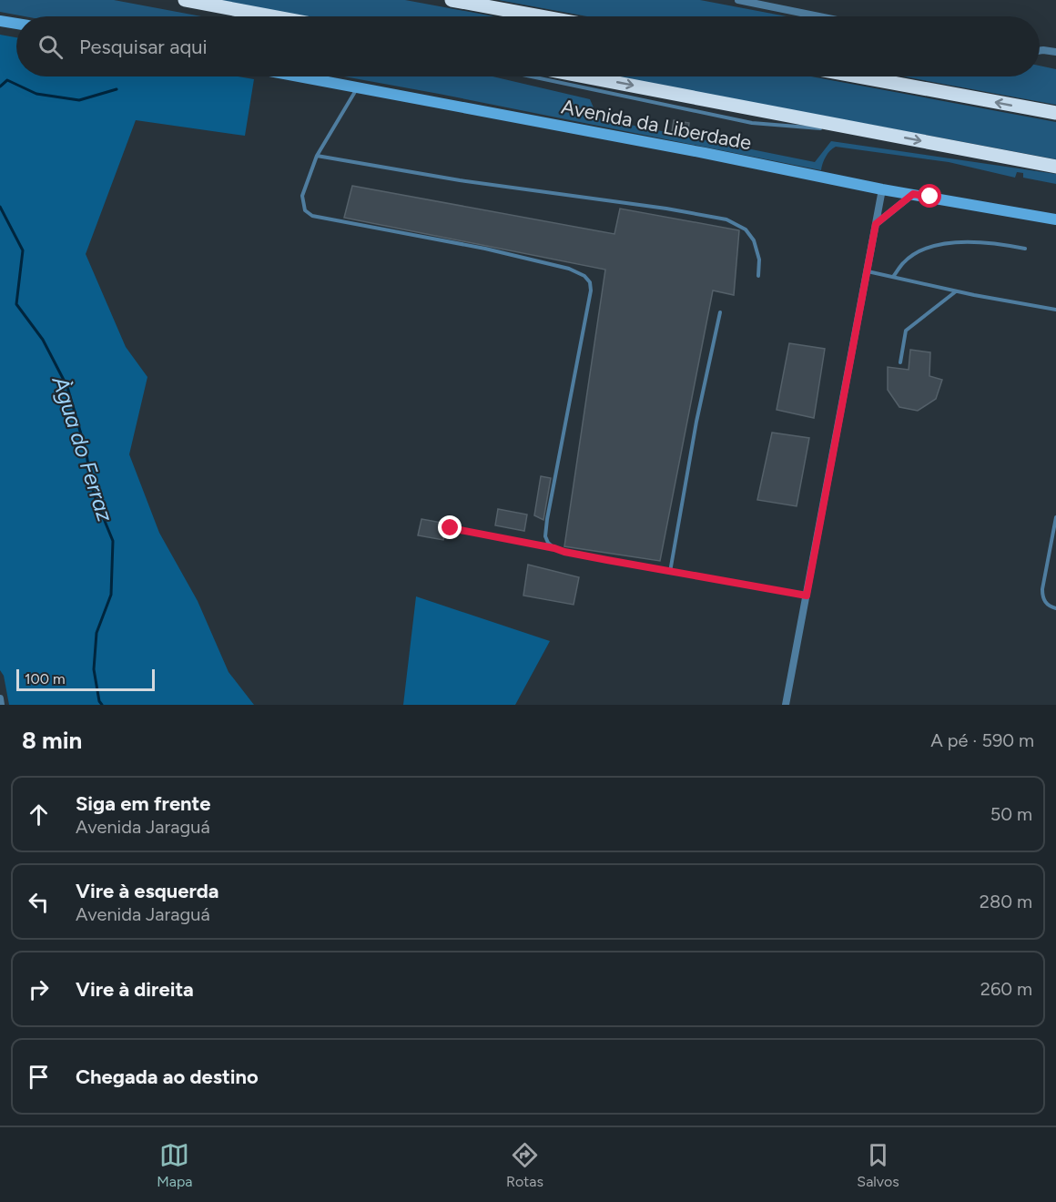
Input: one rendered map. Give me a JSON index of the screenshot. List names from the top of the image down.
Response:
{
  "streets": {
    "street": ["Avenida da Liberdade"]
  },
  "water": ["Àgua do Ferraz"],
  "scale_bar": "100 m",
  "page": {
    "search": "Pesquisar aqui",
    "scale": "100 m",
    "heading": ["8 min", "A pé · 590 m"],
    "list": [
      ["Siga em frente", "Avenida Jaraguá", "50 m"],
      ["Vire à esquerda", "Avenida Jaraguá", "280 m"],
      ["Vire à direita", "260 m"],
      "Chegada ao destino"
    ],
    "nav": ["Mapa", "Rotas", "Salvos"]
  }
}
